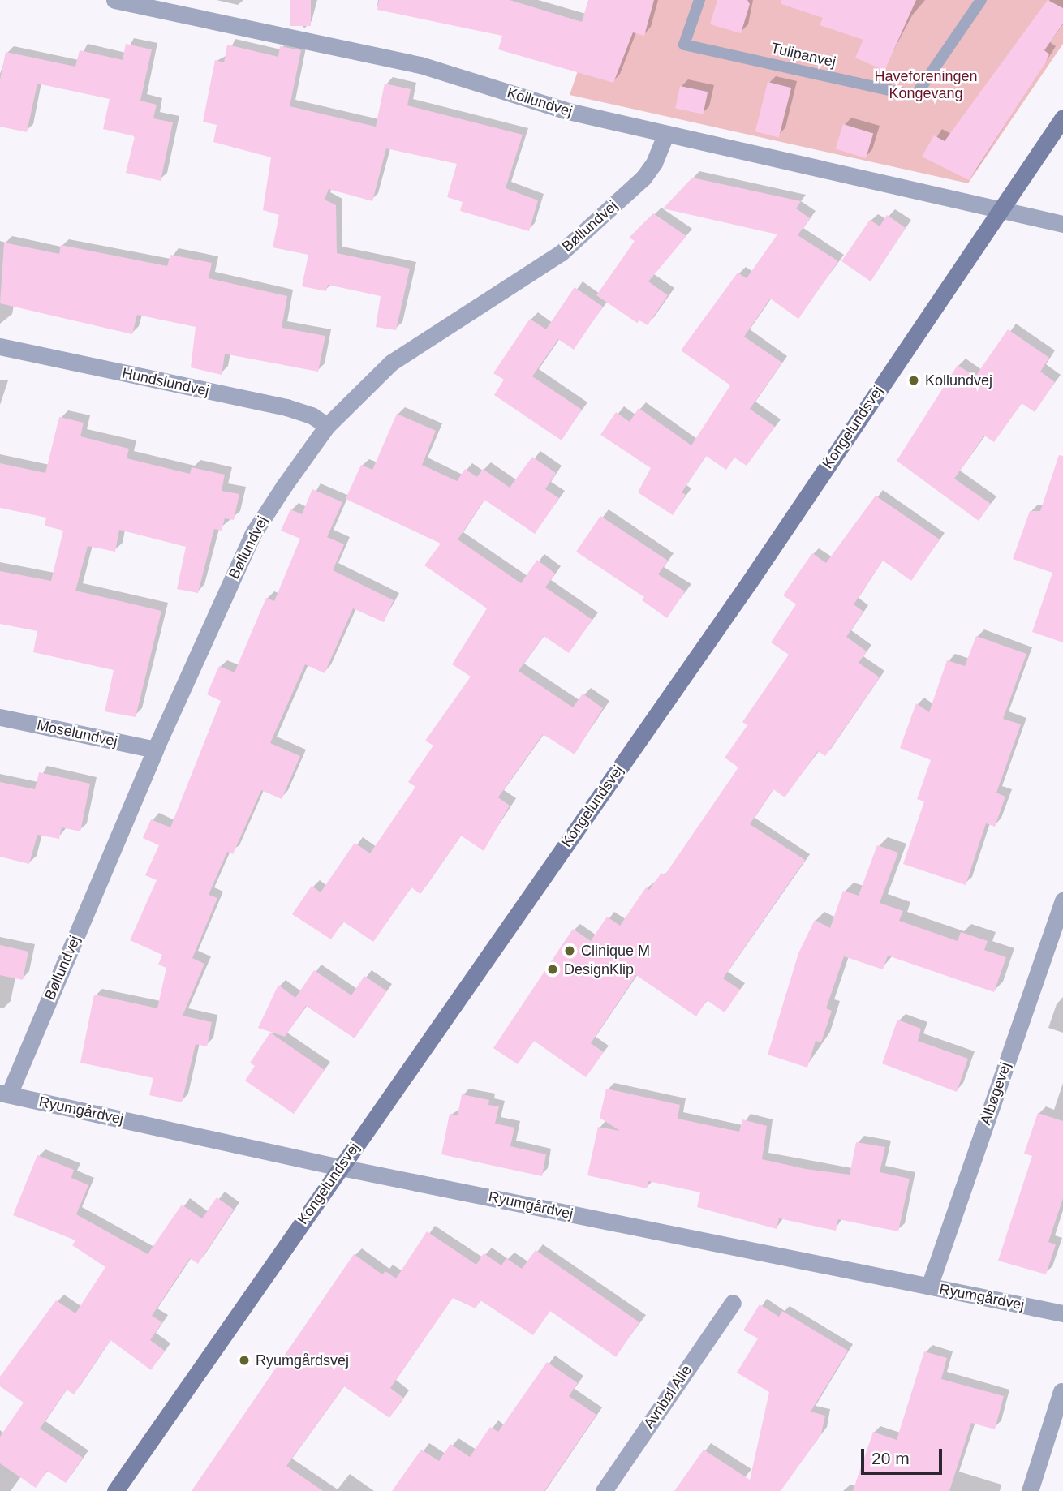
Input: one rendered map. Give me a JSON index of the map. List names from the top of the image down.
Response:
{
  "streets": {
    "street": [
      "Kollundvej",
      "Bøllundvej",
      "Hundslundvej",
      "Kongelundsvej",
      "Moselundvej",
      "Albøgevej",
      "Ryumgårdvej",
      "Avnbøl Alle"
    ],
    "lane": ["Tulipanvej"]
  },
  "crossings": [
    ["Kollundvej", "Bøllundvej"],
    ["Kollundvej", "Kongelundsvej"],
    ["Bøllundvej", "Hundslundvej"],
    ["Bøllundvej", "Moselundvej"],
    ["Bøllundvej", "Ryumgårdvej"],
    ["Kongelundsvej", "Ryumgårdvej"],
    ["Albøgevej", "Ryumgårdvej"]
  ],
  "parks": ["Haveforeningen Kongevang"],
  "places": [
    "Kollundvej",
    "Clinique M",
    "DesignKlip",
    "Ryumgårdsvej"
  ],
  "scale_bar": "20 m"
}
